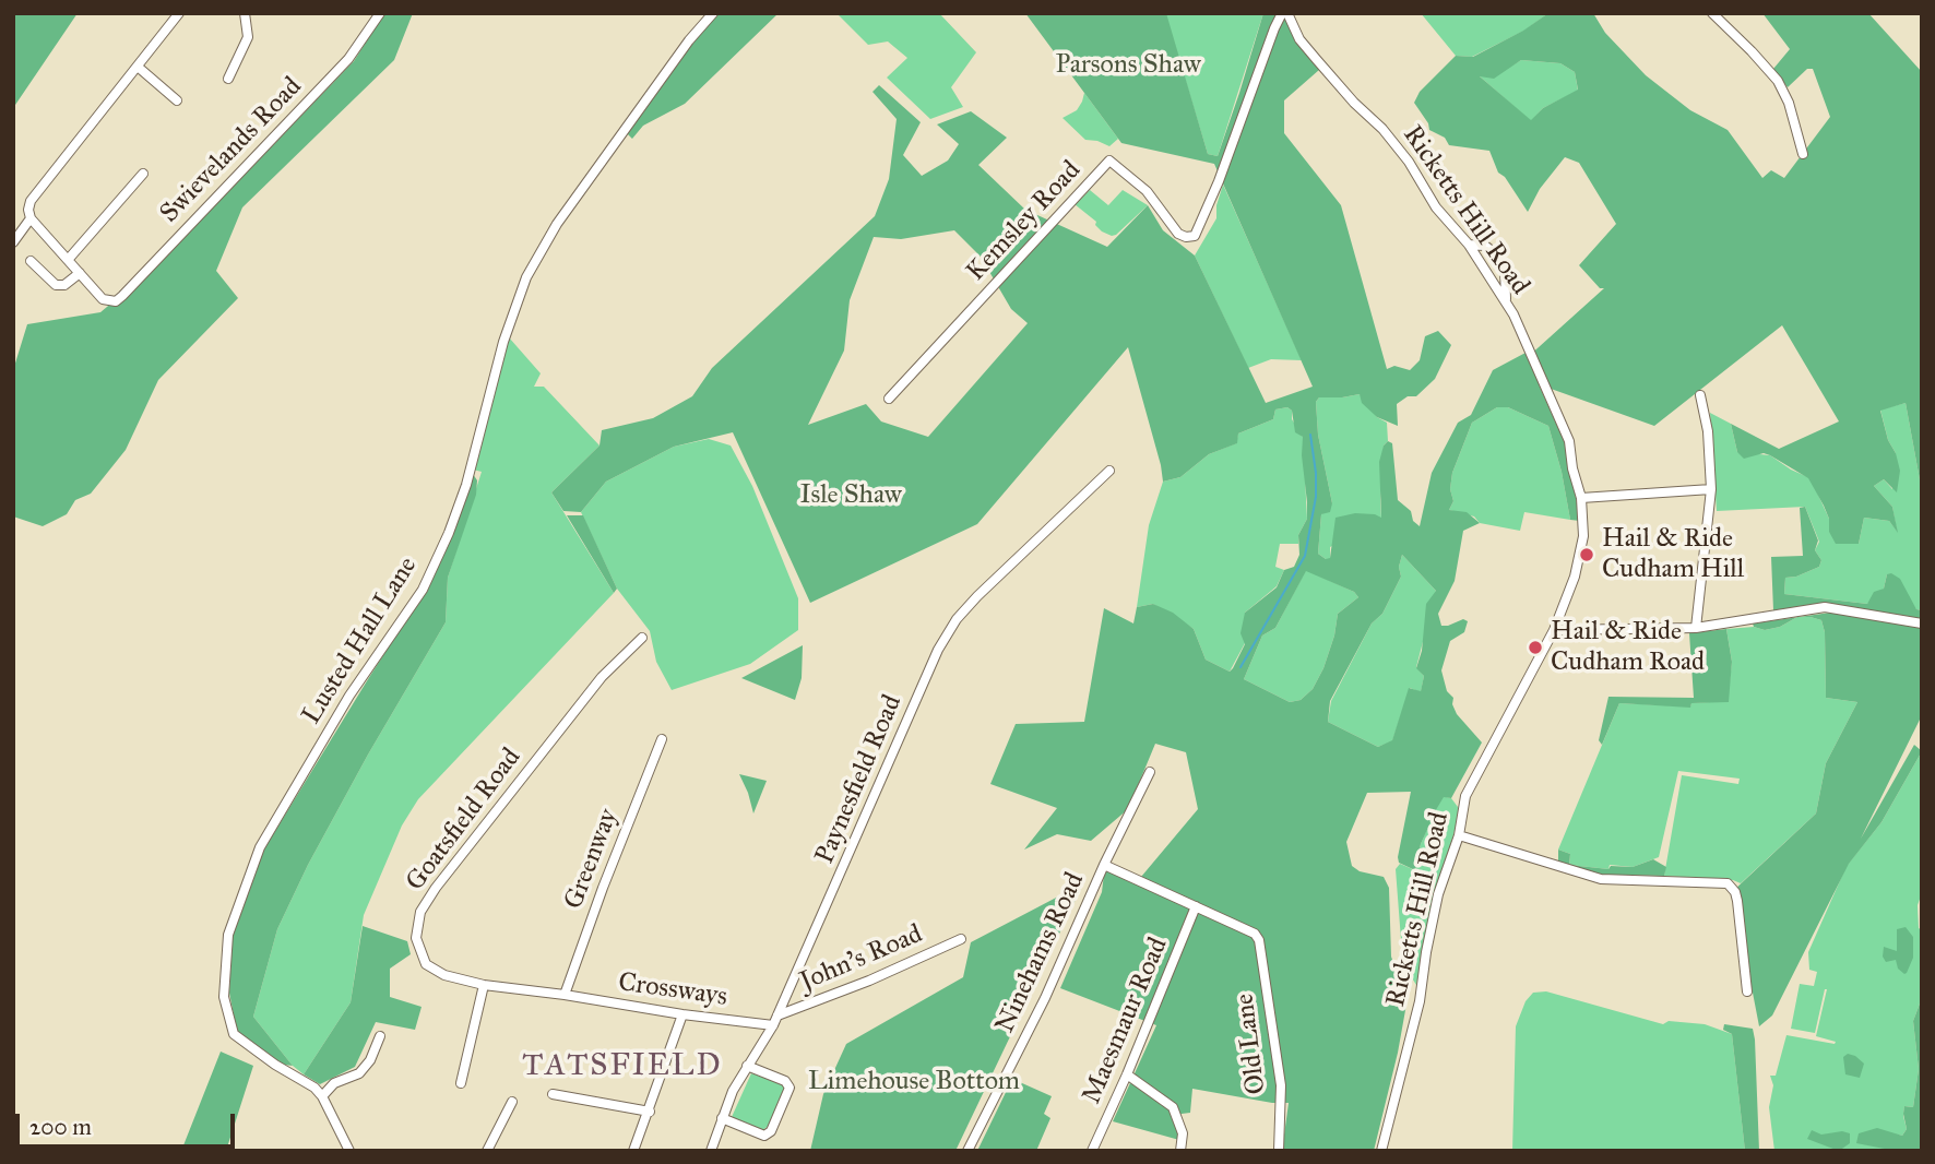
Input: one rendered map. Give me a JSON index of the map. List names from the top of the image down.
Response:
{
  "streets": {
    "street": [
      "Swievelands Road",
      "Ricketts Hill Road",
      "Kemsley Road",
      "Lusted Hall Lane",
      "Paynesfield Road",
      "Goatsfield Road",
      "Greenway",
      "Ninehams Road",
      "John's Road",
      "Crossways",
      "Maesmaur Road",
      "Old Lane"
    ]
  },
  "crossings": [
    ["Ricketts Hill Road", "Kemsley Road"],
    ["Paynesfield Road", "John's Road"],
    ["Paynesfield Road", "Crossways"],
    ["Goatsfield Road", "Greenway"],
    ["Goatsfield Road", "Crossways"],
    ["Greenway", "Crossways"],
    ["John's Road", "Crossways"],
    ["Maesmaur Road", "Old Lane"]
  ],
  "districts": ["TATSFIELD"],
  "parks": ["Parsons Shaw", "Isle Shaw", "Limehouse Bottom"],
  "places": ["Hail & Ride Cudham Hill", "Hail & Ride Cudham Road"],
  "scale_bar": "200 m"
}
